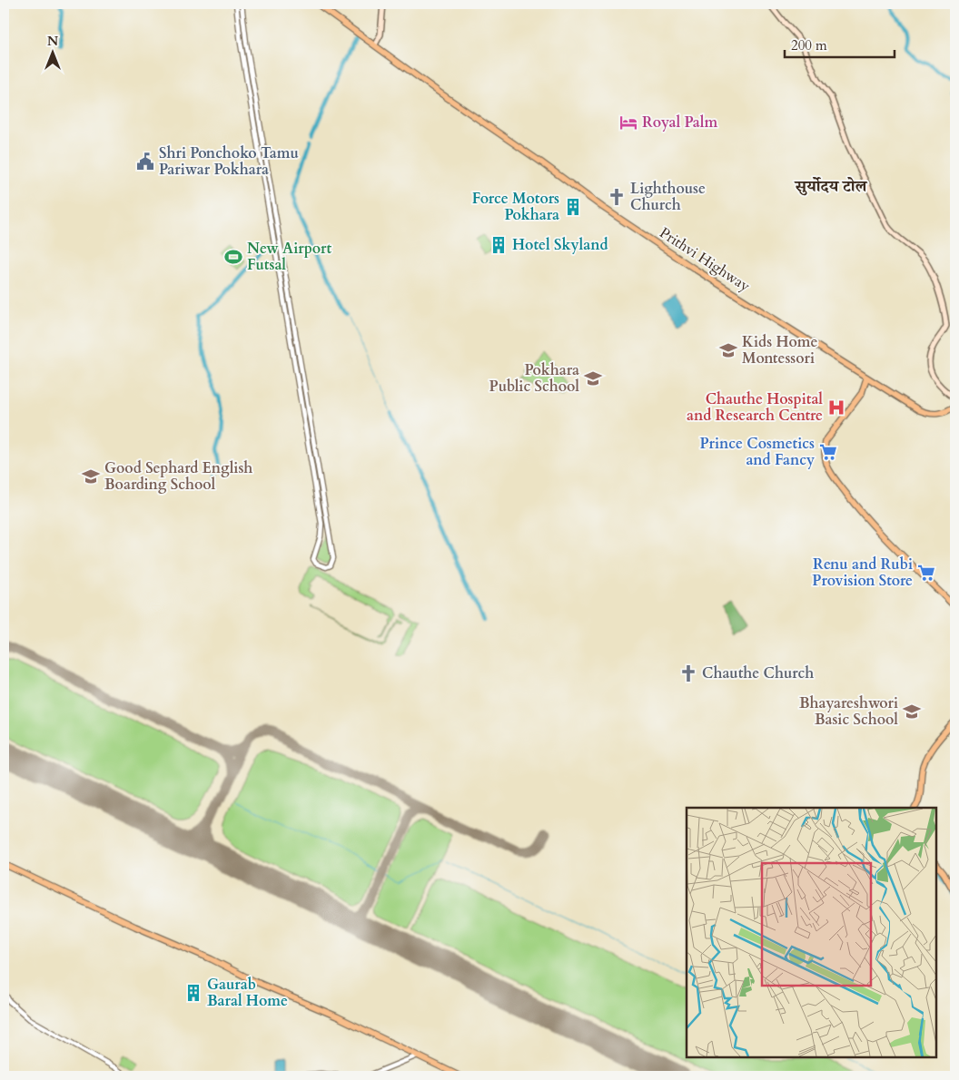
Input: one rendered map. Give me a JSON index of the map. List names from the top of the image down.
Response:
{
  "streets": {
    "main road": ["Prithvi Highway"]
  },
  "districts": ["सुर्योदय टोल"],
  "places": {
    "hotel": ["Royal Palm"],
    "public building": ["Shri Ponchoko Tamu Pariwar Pokhara"],
    "church": ["Lighthouse Church", "Chauthe Church"],
    "building": ["Force Motors Pokhara", "Hotel Skyland", "Gaurab Baral Home"],
    "sports": ["New Airport Futsal"],
    "school or university": [
      "Kids Home Montessori",
      "Pokhara Public School",
      "Good Sephard English Boarding School",
      "Bhayareshwori Basic School"
    ],
    "hospital": ["Chauthe Hospital and Research Centre"],
    "supermarket": ["Prince Cosmetics and Fancy", "Renu and Rubi Provision Store"]
  },
  "scale_bar": "200 m",
  "north": "top"
}
